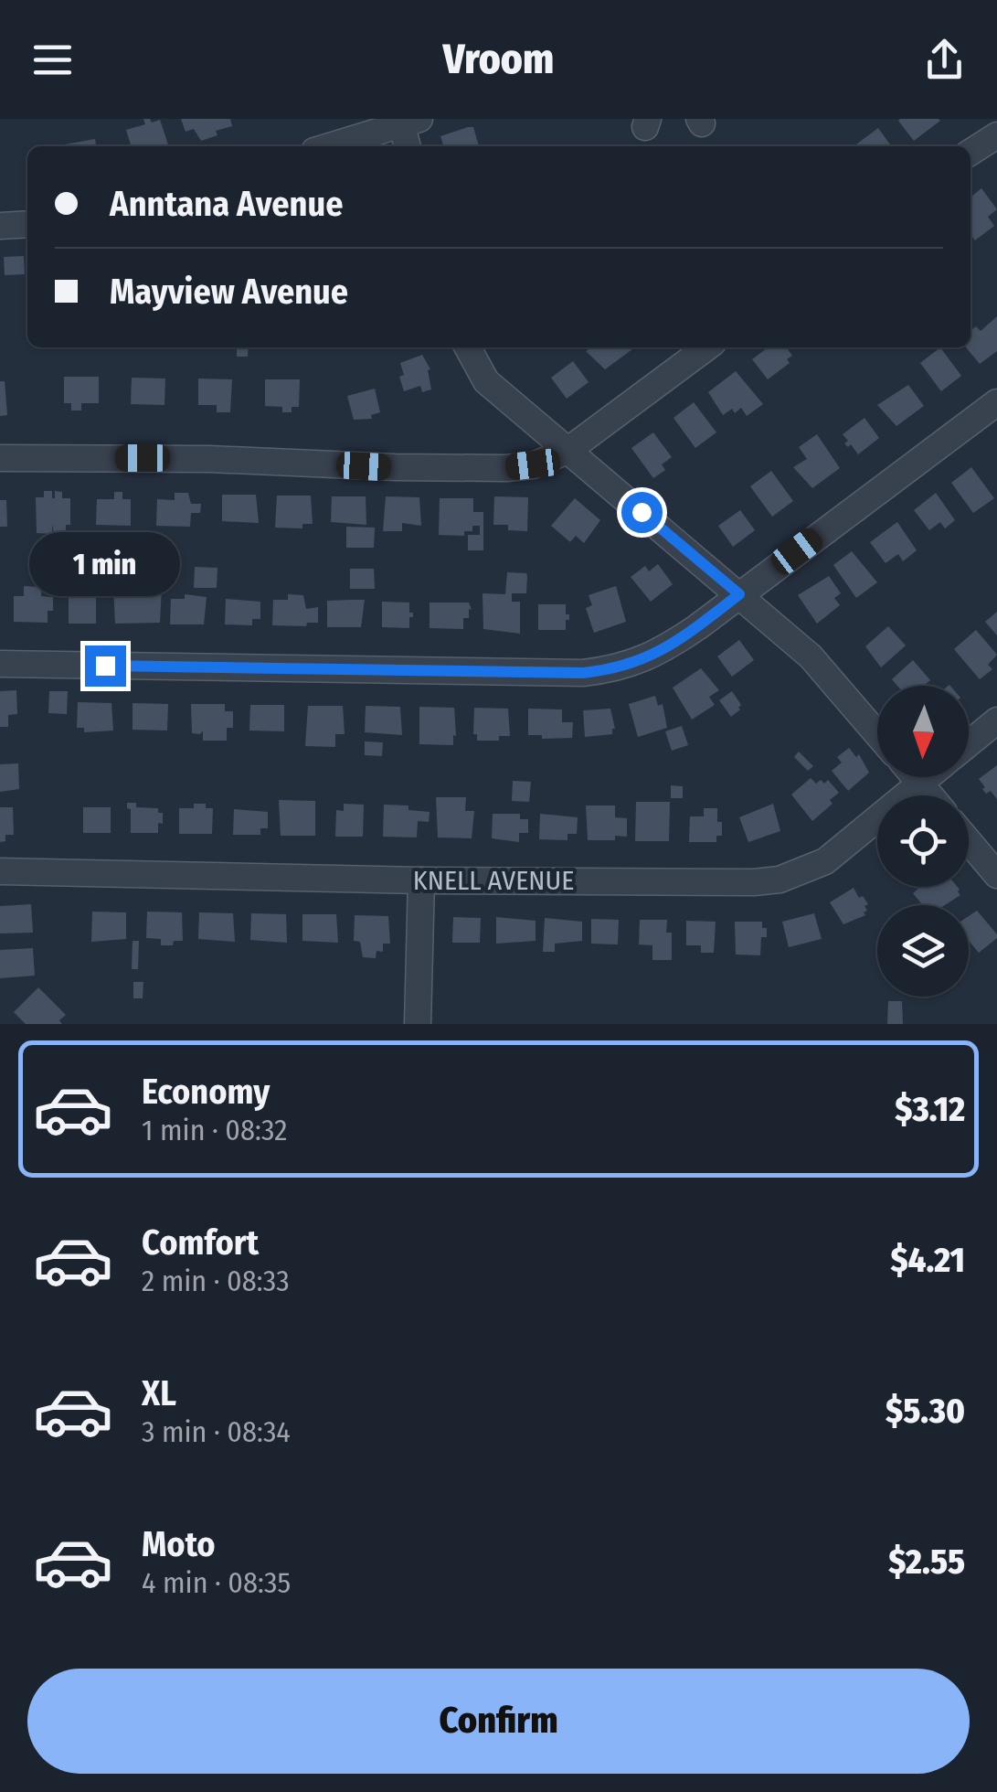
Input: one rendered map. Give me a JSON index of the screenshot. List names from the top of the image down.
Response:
{
  "streets": {
    "street": ["KNELL AVENUE"]
  },
  "north": "bottom",
  "page": {
    "header": "Vroom",
    "banner": ["Anntana Avenue", "Mayview Avenue"],
    "bubble": "1 min",
    "list": [
      {
        "name": "Economy",
        "note": "1 min · 08:32",
        "value": "$3.12"
      },
      {
        "name": "Comfort",
        "note": "2 min · 08:33",
        "value": "$4.21"
      },
      {
        "name": "XL",
        "note": "3 min · 08:34",
        "value": "$5.30"
      },
      {
        "name": "Moto",
        "note": "4 min · 08:35",
        "value": "$2.55"
      }
    ],
    "buttons": "Confirm"
  }
}
